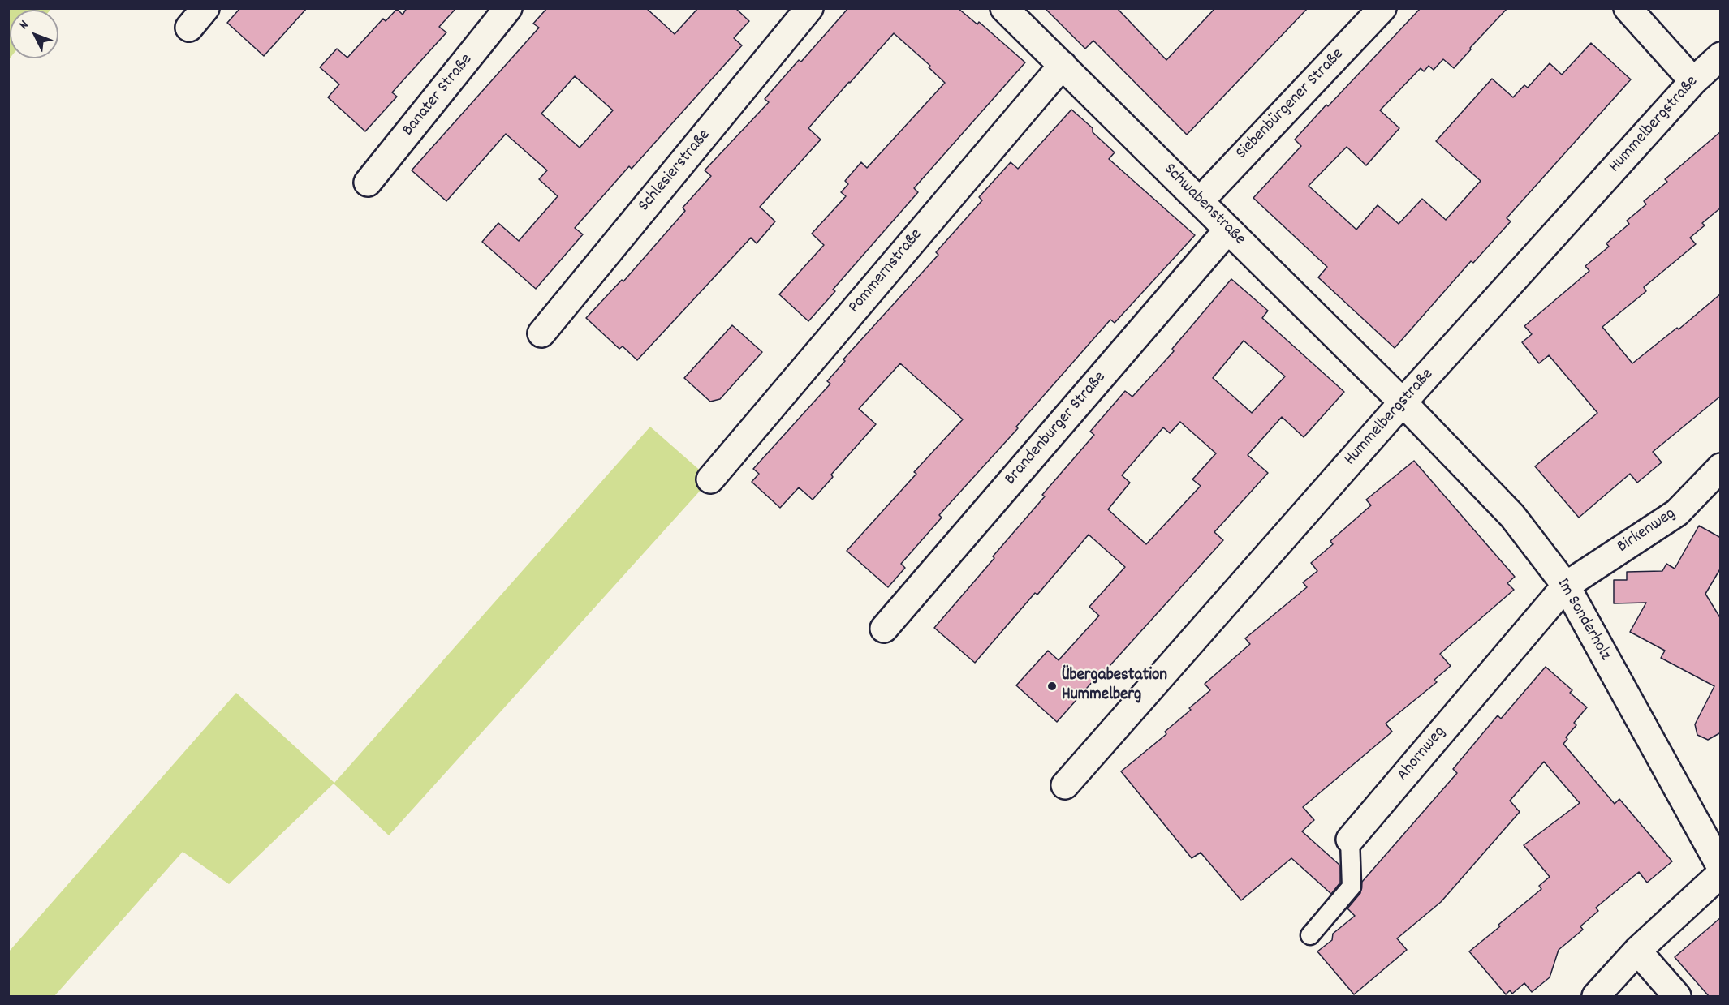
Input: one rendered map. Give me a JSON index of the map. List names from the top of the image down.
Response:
{
  "streets": {
    "street": [
      "Banater Straße",
      "Siebenbürgener Straße",
      "Hummelbergstraße",
      "Schlesierstraße",
      "Schwabenstraße",
      "Pommernstraße",
      "Brandenburger Straße",
      "Birkenweg",
      "Im Sonderholz",
      "Ahornweg"
    ]
  },
  "crossings": [
    ["Siebenbürgener Straße", "Schwabenstraße"],
    ["Hummelbergstraße", "Schwabenstraße"],
    ["Hummelbergstraße", "Im Sonderholz"],
    ["Schwabenstraße", "Pommernstraße"],
    ["Schwabenstraße", "Brandenburger Straße"],
    ["Schwabenstraße", "Im Sonderholz"],
    ["Birkenweg", "Im Sonderholz"],
    ["Birkenweg", "Ahornweg"],
    ["Im Sonderholz", "Ahornweg"]
  ],
  "places": ["Übergabestation Hummelberg"],
  "north": "top left"
}
